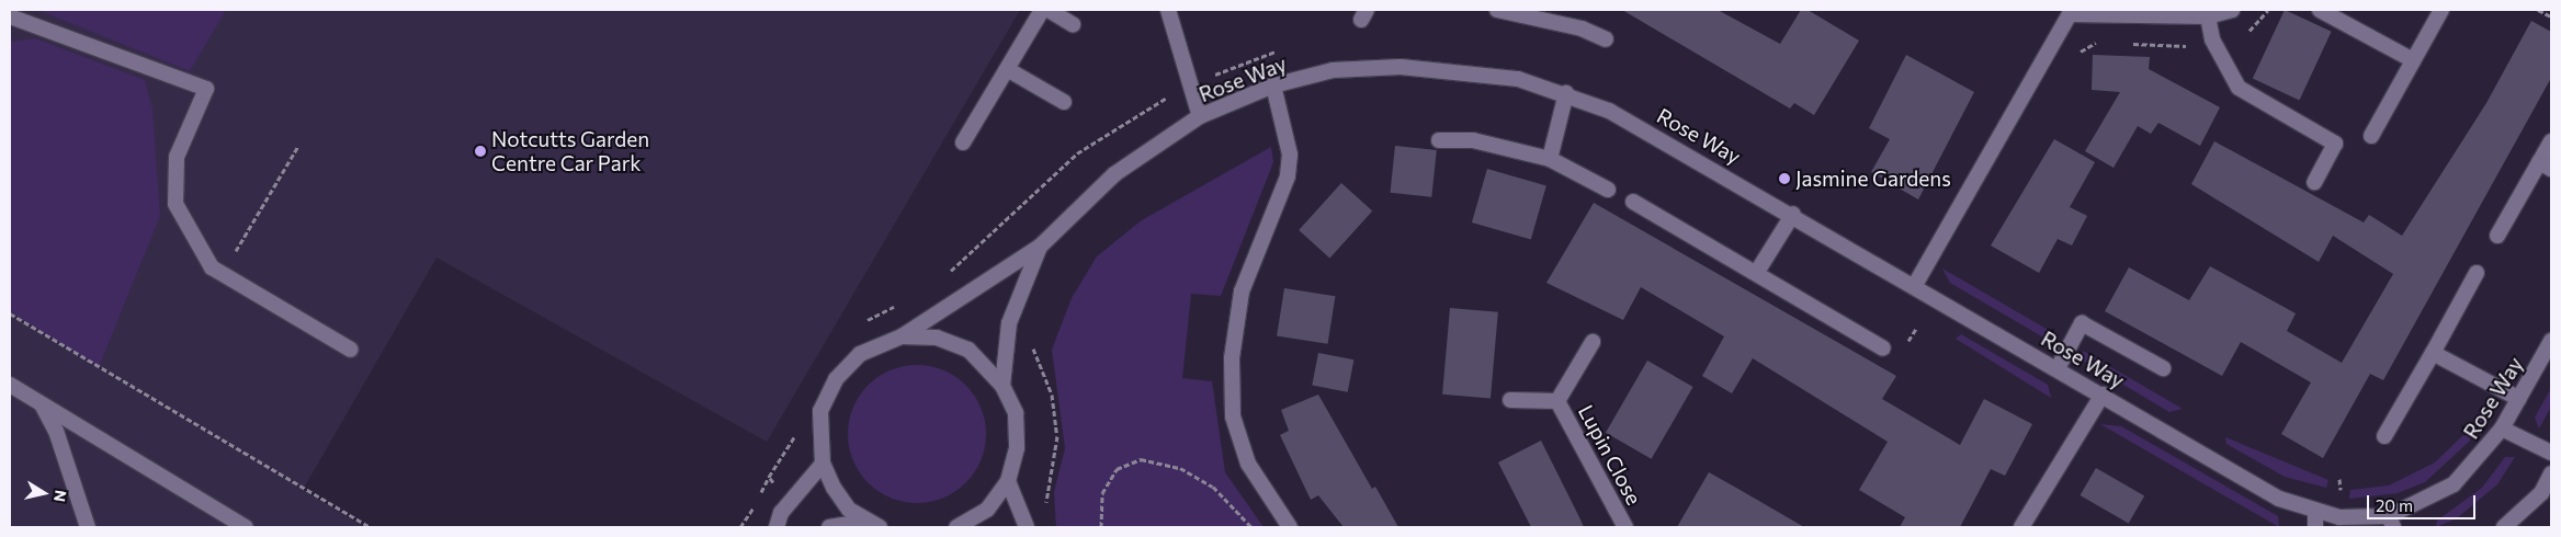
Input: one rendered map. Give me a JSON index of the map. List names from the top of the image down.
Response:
{
  "streets": {
    "street": ["Rose Way", "Lupin Close"]
  },
  "places": ["Notcutts Garden Centre Car Park", "Jasmine Gardens"],
  "scale_bar": "20 m",
  "north": "right"
}
